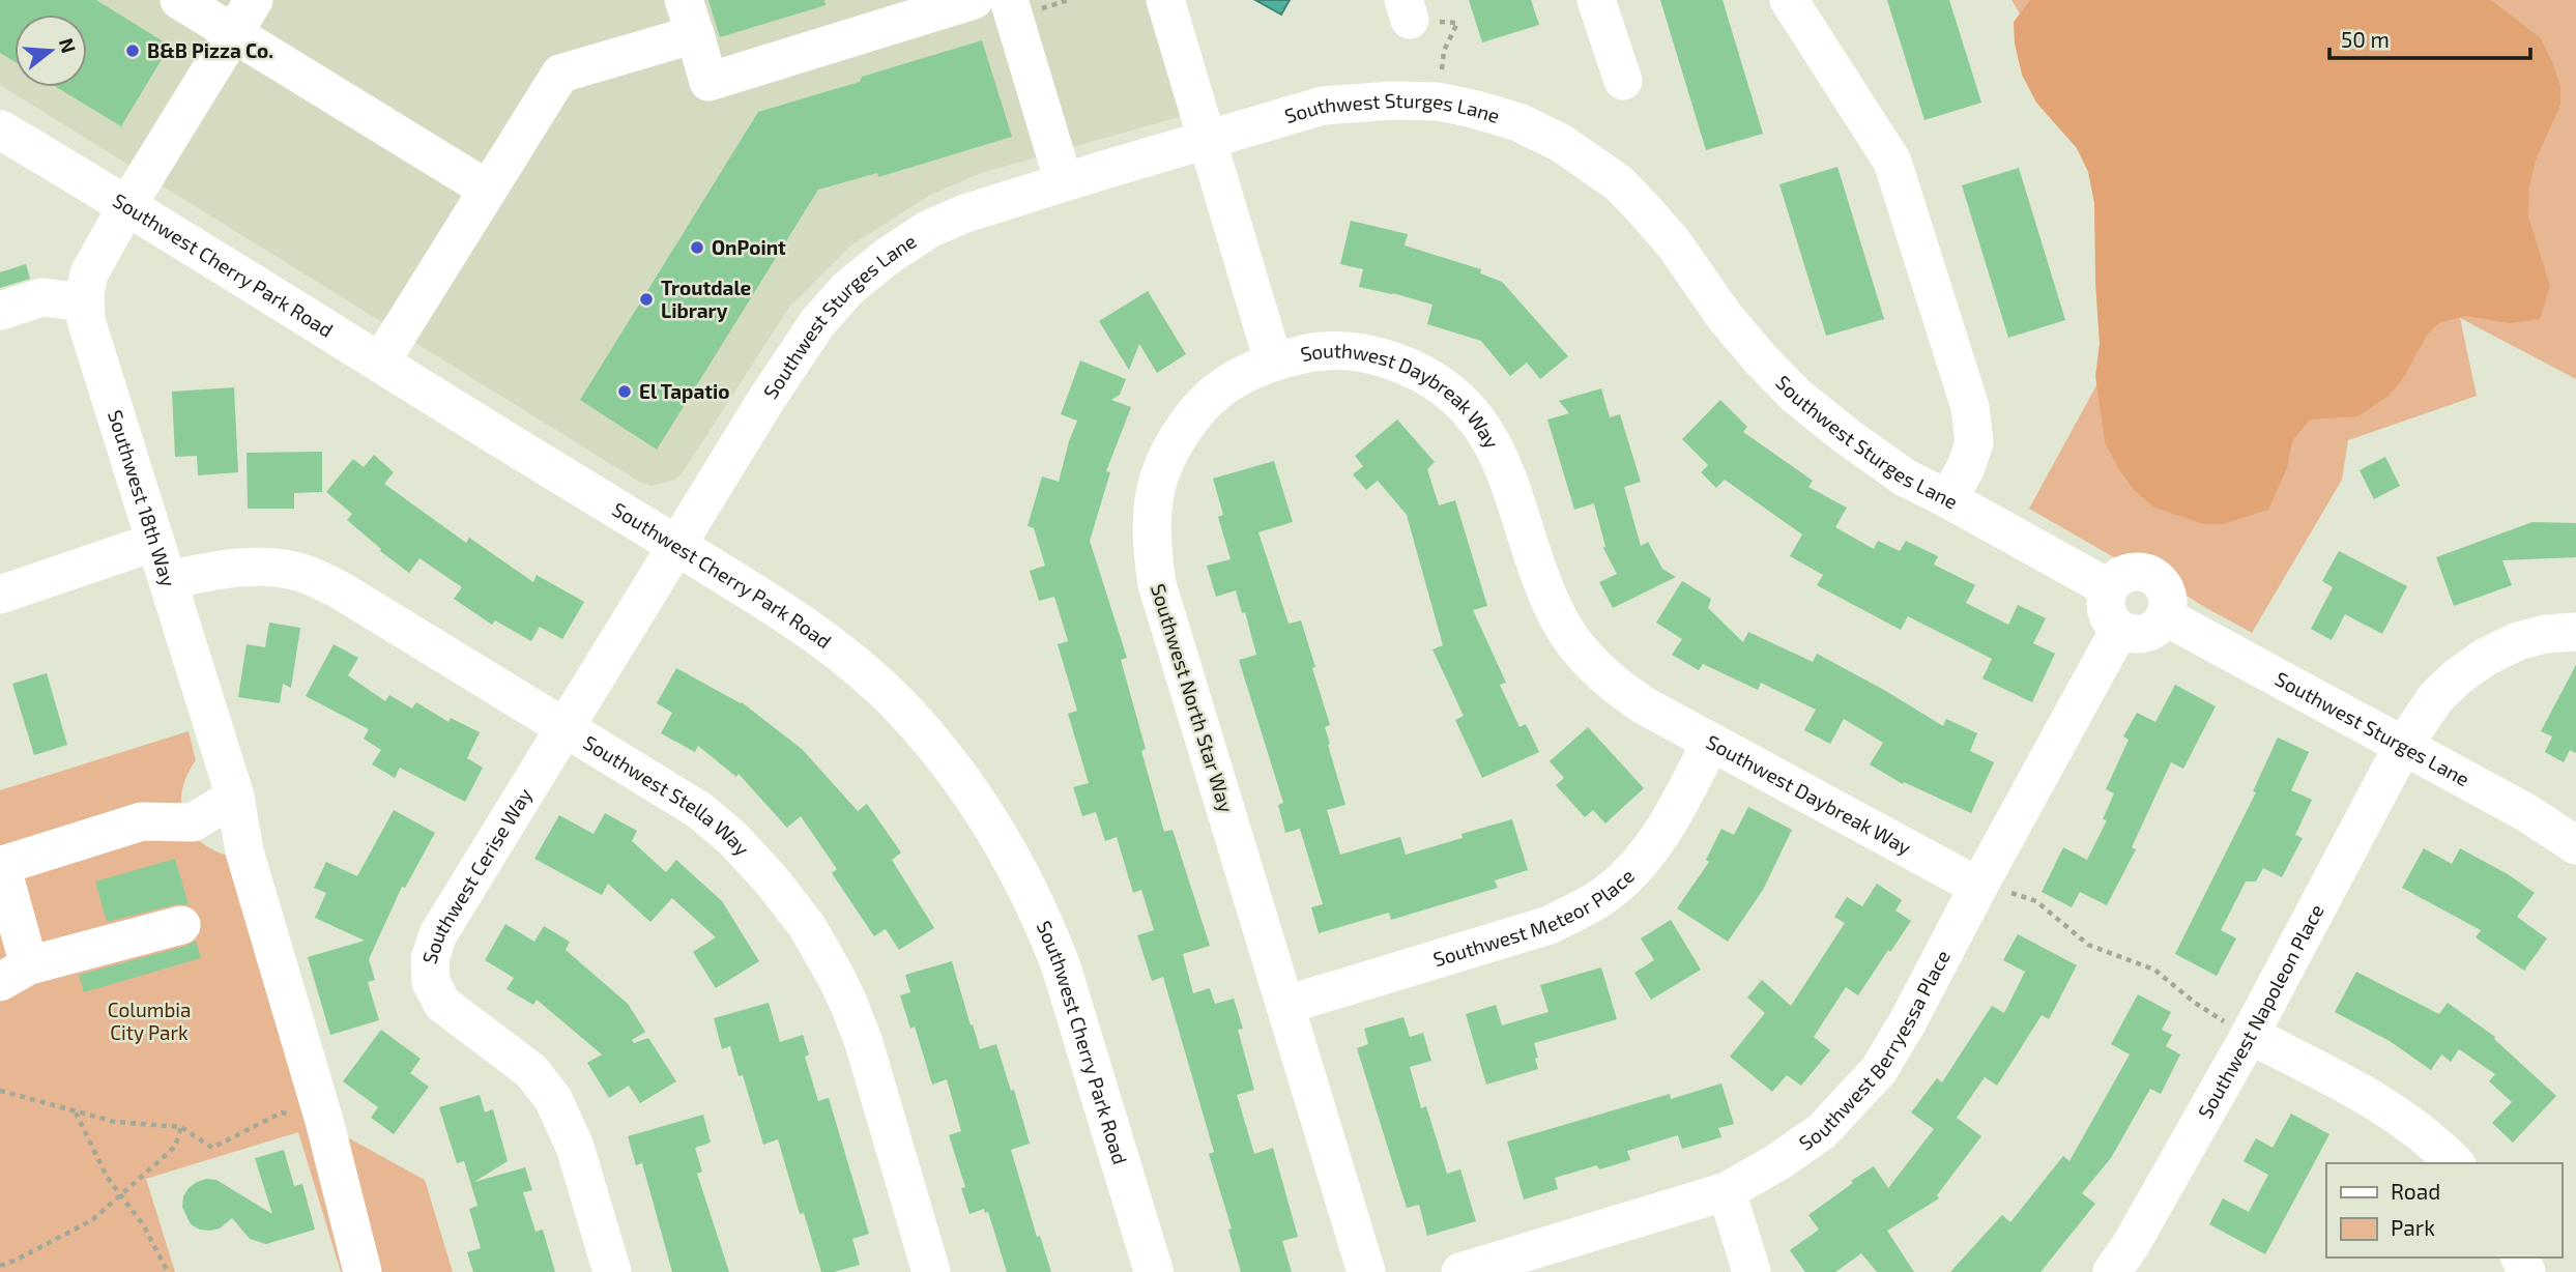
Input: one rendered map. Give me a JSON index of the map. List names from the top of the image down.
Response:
{
  "streets": {
    "main road": ["Southwest Cherry Park Road"],
    "street": [
      "Southwest Sturges Lane",
      "Southwest Daybreak Way",
      "Southwest 18th Way",
      "Southwest North Star Way",
      "Southwest Stella Way",
      "Southwest Cerise Way",
      "Southwest Meteor Place",
      "Southwest Napoleon Place",
      "Southwest Berryessa Place"
    ]
  },
  "crossings": [
    ["Southwest Sturges Lane", "Southwest Cherry Park Road"],
    ["Southwest Sturges Lane", "Southwest Cerise Way"],
    ["Southwest Sturges Lane", "Southwest Napoleon Place"],
    ["Southwest Sturges Lane", "Southwest Berryessa Place"],
    ["Southwest Cherry Park Road", "Southwest 18th Way"],
    ["Southwest Cherry Park Road", "Southwest Cerise Way"],
    ["Southwest Daybreak Way", "Southwest North Star Way"],
    ["Southwest Daybreak Way", "Southwest Meteor Place"],
    ["Southwest Daybreak Way", "Southwest Berryessa Place"],
    ["Southwest 18th Way", "Southwest Stella Way"],
    ["Southwest North Star Way", "Southwest Meteor Place"],
    ["Southwest Stella Way", "Southwest Cerise Way"]
  ],
  "parks": ["Columbia City Park"],
  "places": [
    "B&B Pizza Co.",
    "OnPoint",
    "Troutdale Library",
    "El Tapatio"
  ],
  "legend": ["Road", "Park"],
  "scale_bar": "50 m",
  "north": "right"
}
